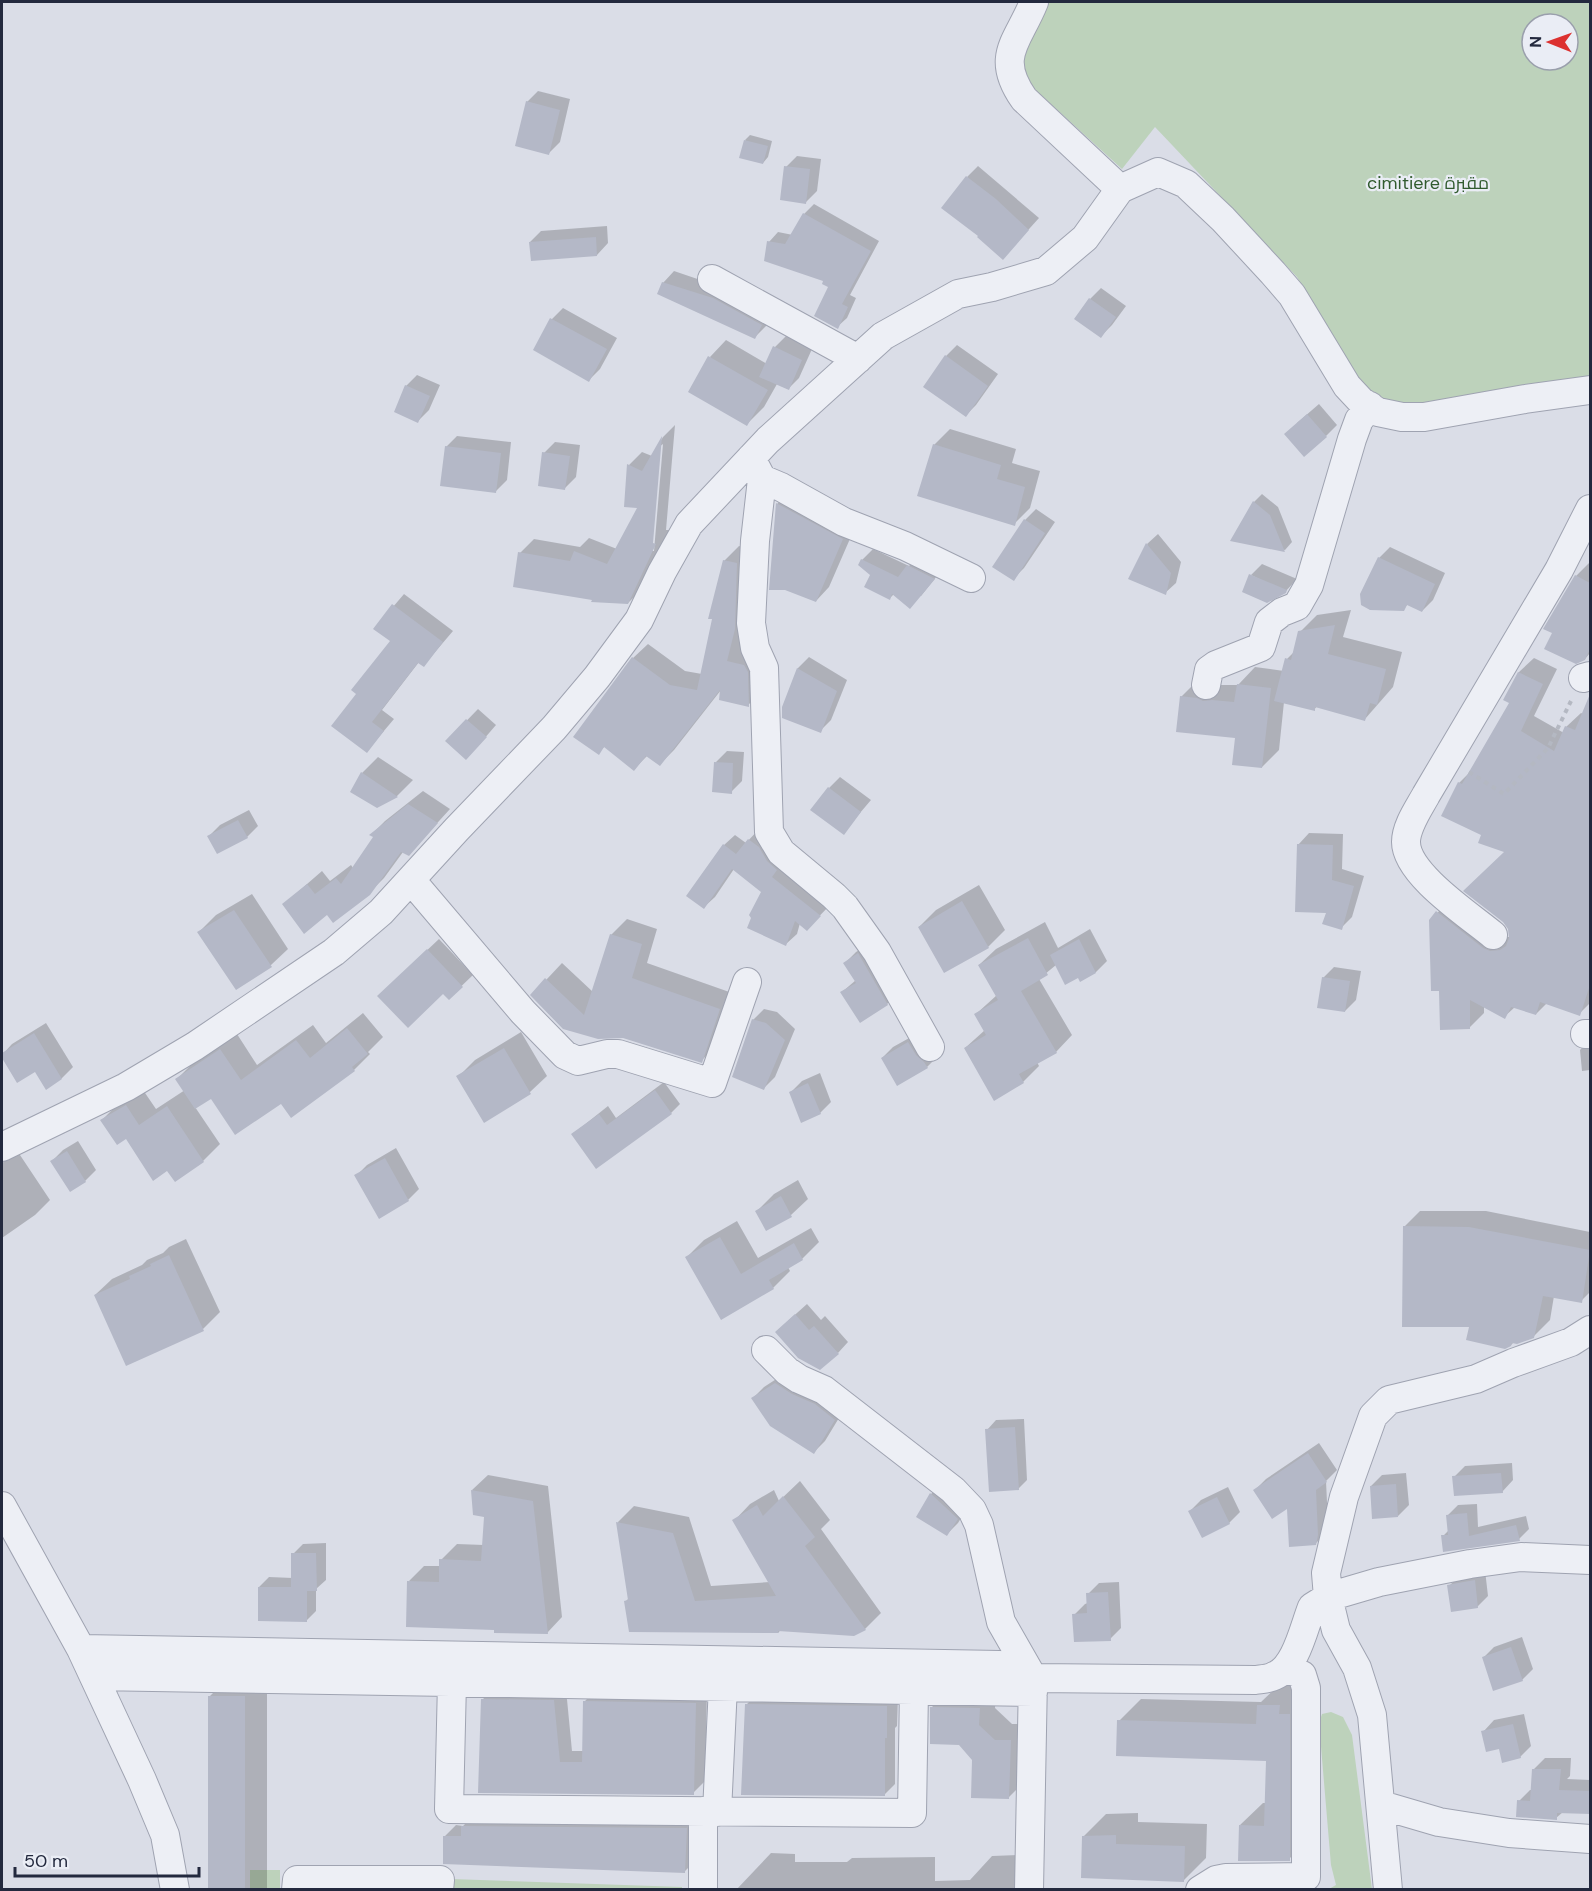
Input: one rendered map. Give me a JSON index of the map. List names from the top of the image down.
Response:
{
  "parks": ["cimitiere مقبرة"],
  "scale_bar": "50 m",
  "north": "left"
}
